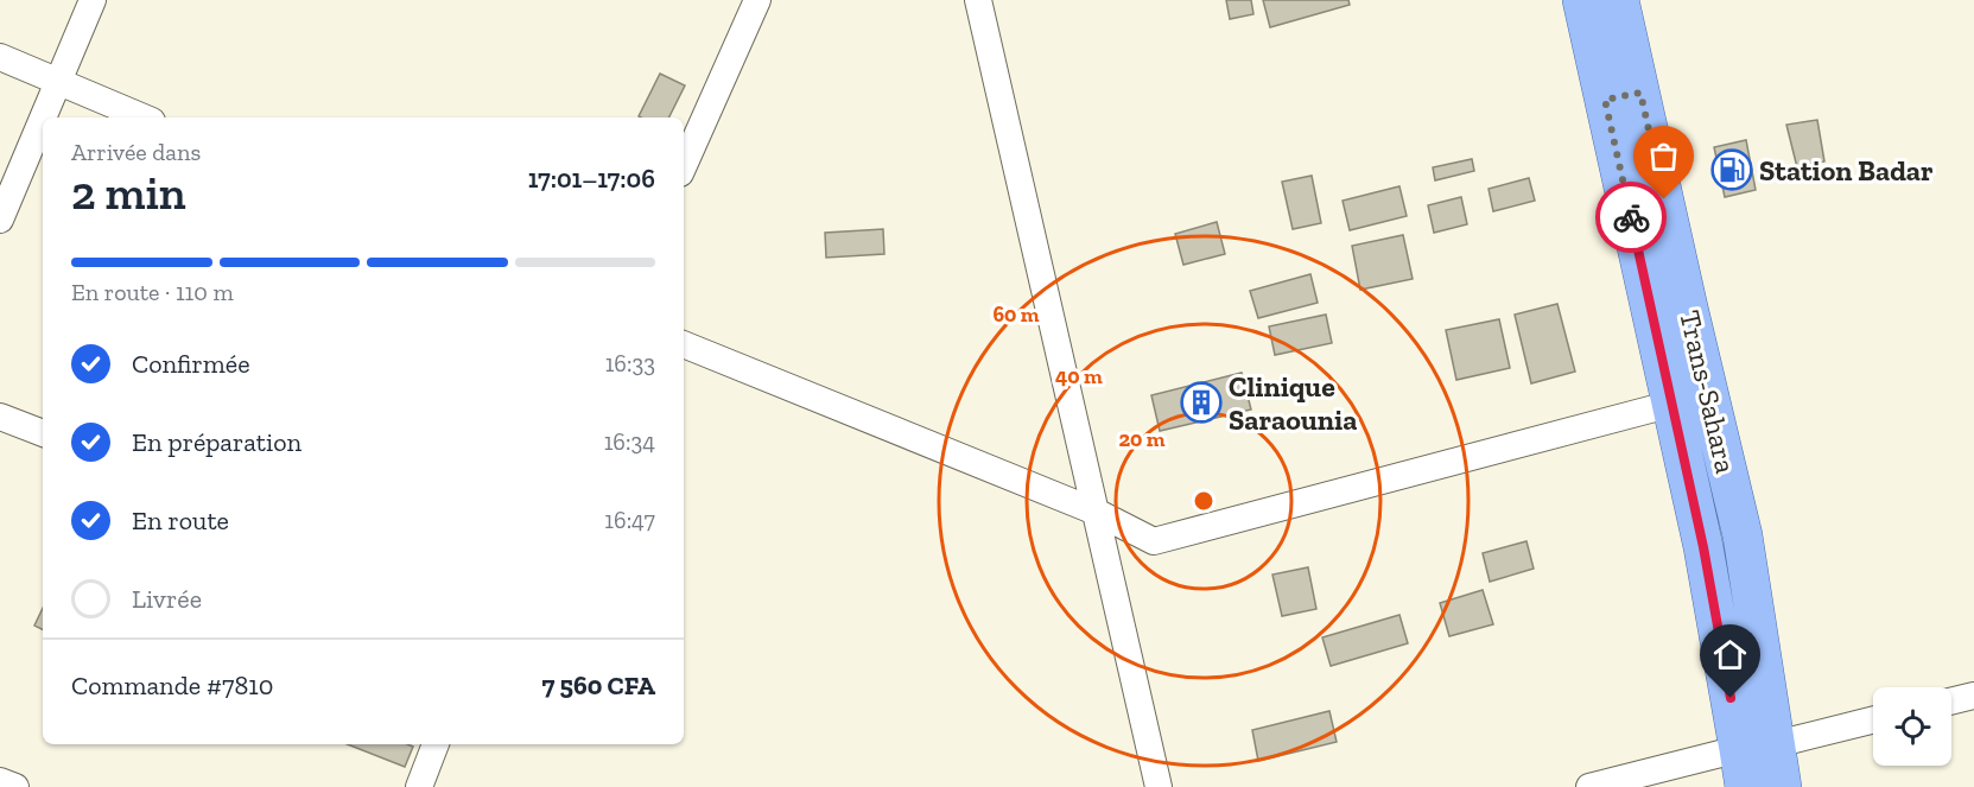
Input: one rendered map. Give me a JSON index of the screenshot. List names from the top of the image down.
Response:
{
  "streets": {
    "main road": ["Trans-Sahara"]
  },
  "places": {
    "fuel station": ["Station Badar"],
    "building": ["Clinique Saraounia"]
  },
  "page": {
    "heading": ["2 min", "Arrivée dans", "17:01–17:06"],
    "panel": ["Commande #7810", "7 560 CFA"],
    "bar": "En route · 110 m",
    "list": [
      ["Confirmée", "16:33"],
      ["En préparation", "16:34"],
      ["En route", "16:47"],
      "Livrée"
    ]
  },
  "rings": ["60 m", "40 m", "20 m"]
}
